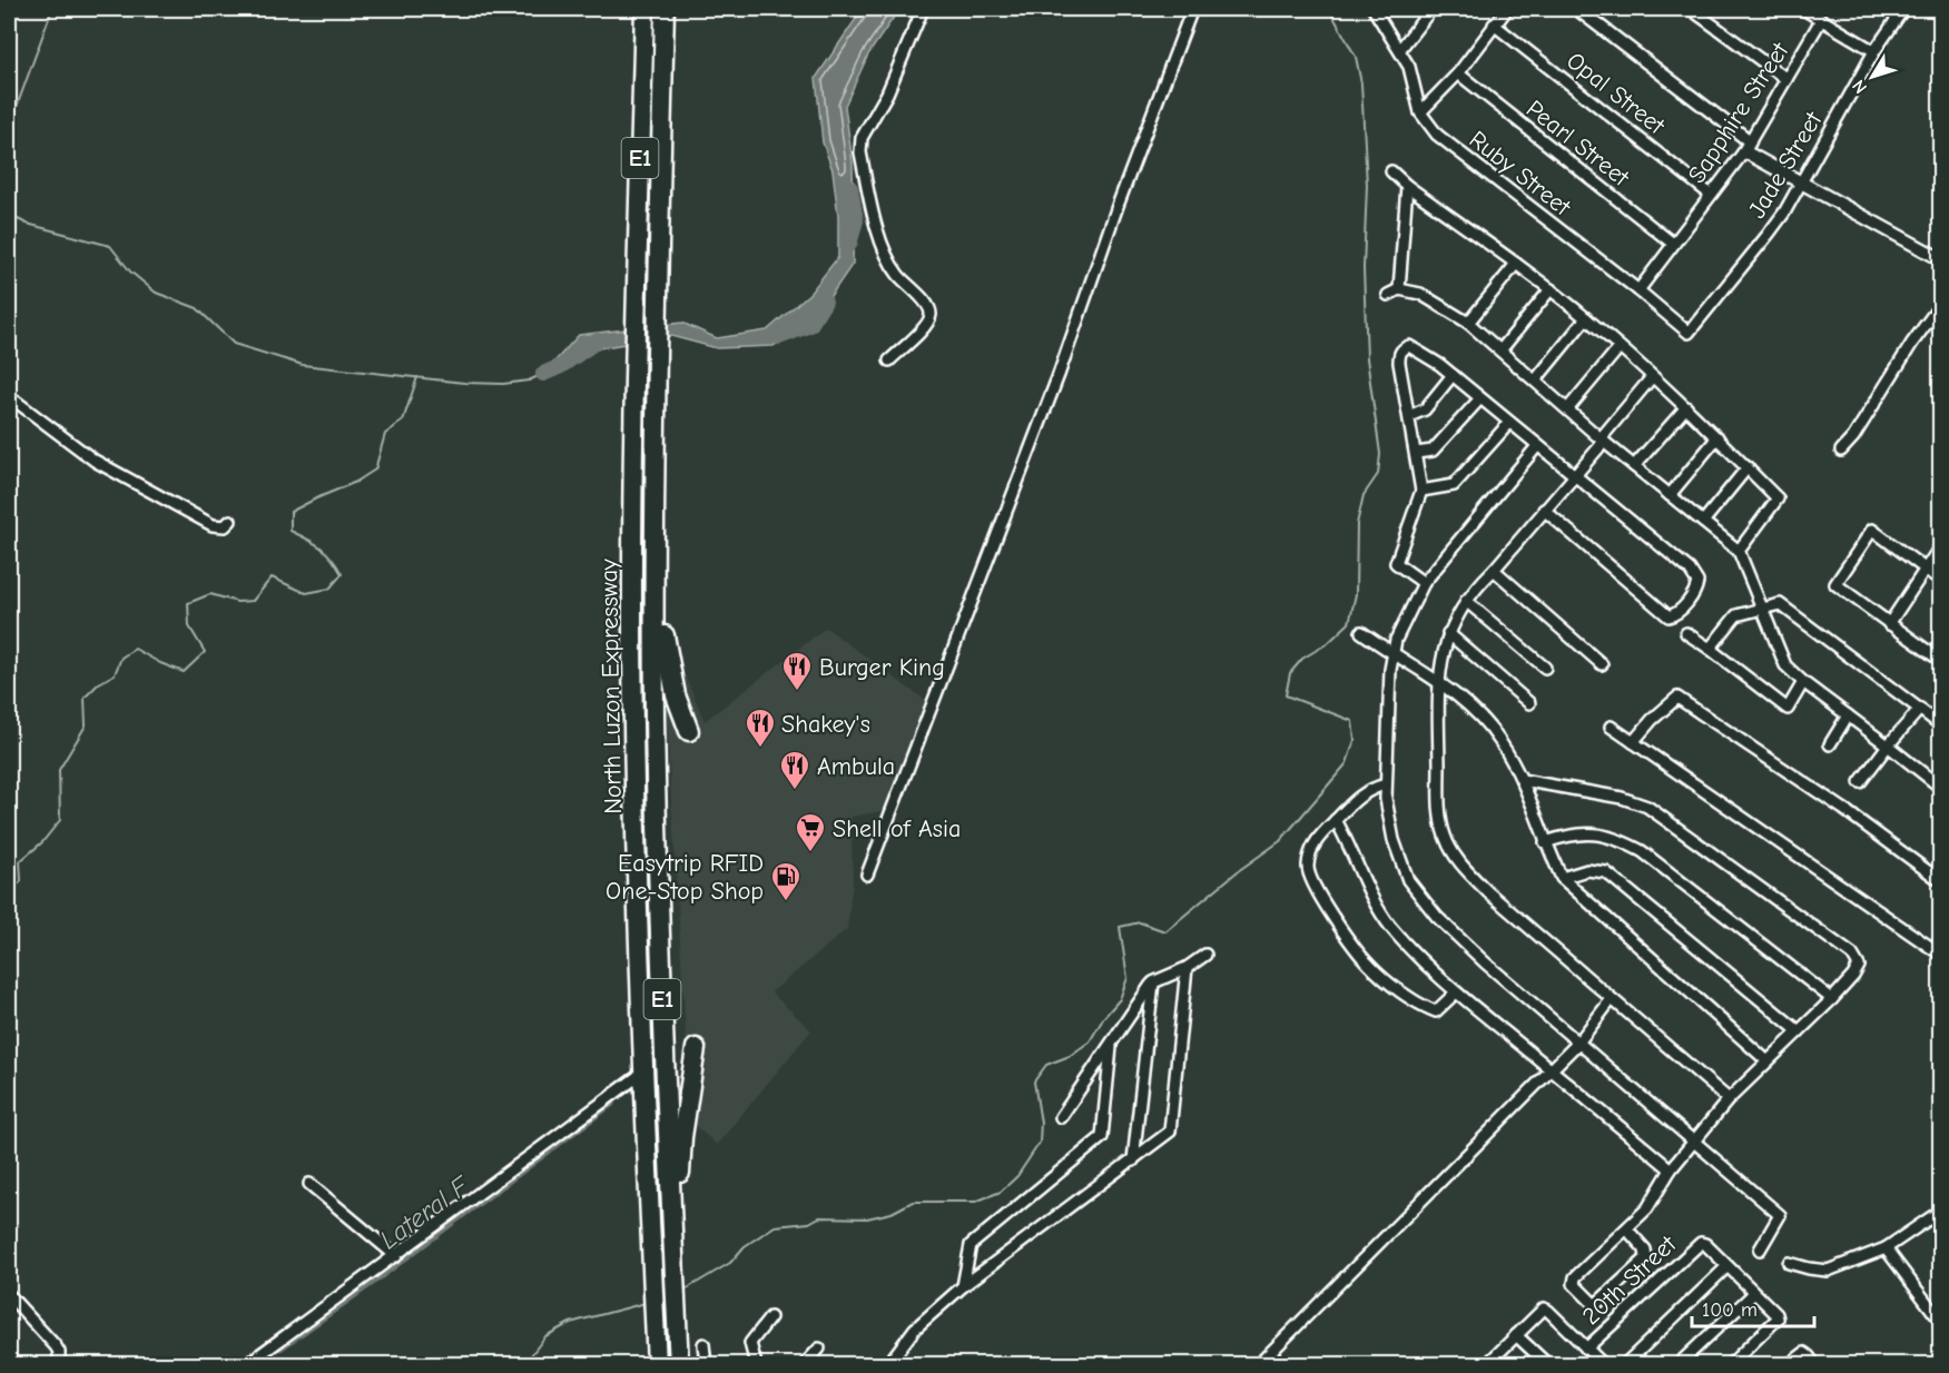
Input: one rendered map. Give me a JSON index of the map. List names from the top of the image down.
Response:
{
  "streets": {
    "highway": ["E1", "North Luzon Expressway"],
    "street": [
      "Opal Street",
      "Sapphire Street",
      "Pearl Street",
      "Jade Street",
      "Ruby Street",
      "20th Street"
    ]
  },
  "crossings": [
    ["Opal Street", "Sapphire Street"],
    ["Sapphire Street", "Pearl Street"],
    ["Sapphire Street", "Ruby Street"],
    ["Jade Street", "Ruby Street"]
  ],
  "water": ["Lateral F"],
  "places": {
    "restaurant": ["Burger King", "Shakey's", "Ambula"],
    "supermarket": ["Shell of Asia"],
    "fuel station": ["Easytrip RFID One-Stop Shop"]
  },
  "scale_bar": "100 m",
  "north": "bottom left"
}
